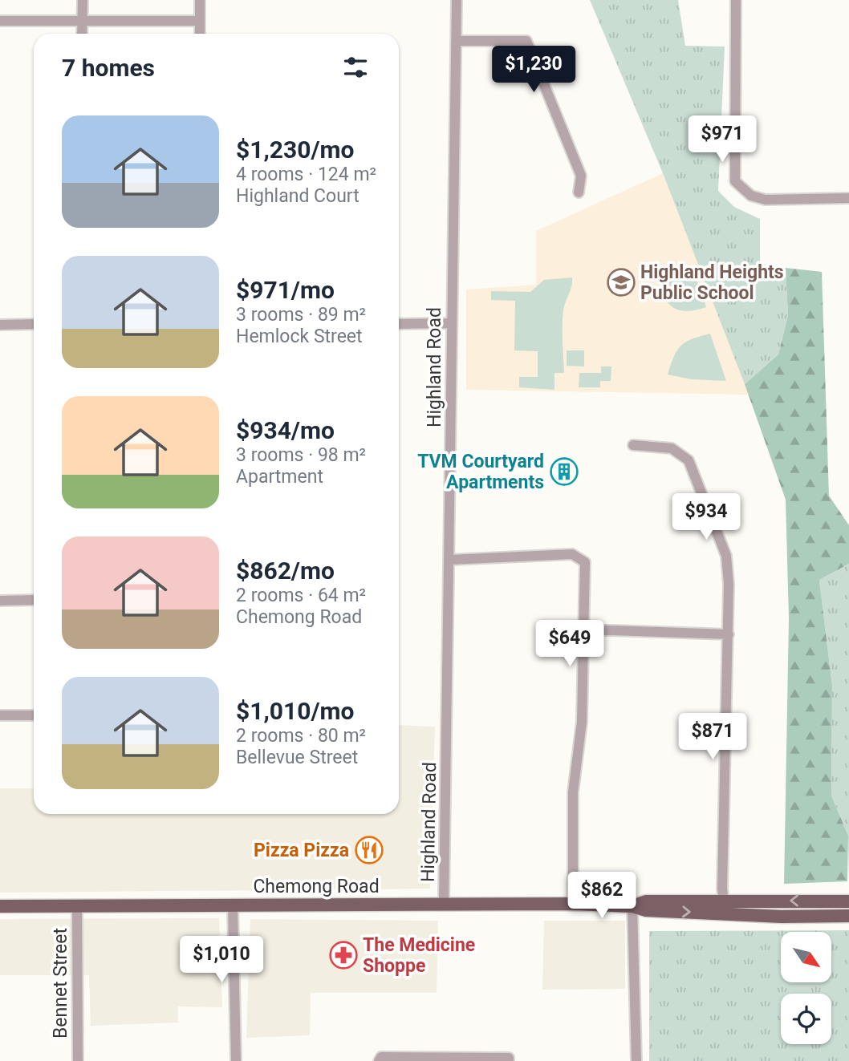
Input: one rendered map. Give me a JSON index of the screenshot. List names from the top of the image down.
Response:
{
  "streets": {
    "main road": ["Chemong Road"],
    "street": ["Highland Road", "Bennet Street"]
  },
  "crossings": [
    ["Highland Road", "Chemong Road"],
    ["Chemong Road", "Bennet Street"]
  ],
  "places": {
    "school or university": ["Highland Heights Public School"],
    "building": ["TVM Courtyard Apartments"],
    "restaurant": ["Pizza Pizza"],
    "pharmacy": ["The Medicine Shoppe"]
  },
  "north": "bottom right",
  "page": {
    "heading": "7 homes",
    "price": [
      "$1,230",
      "$971",
      "$934",
      "$649",
      "$871",
      "$862",
      "$1,010"
    ],
    "list": [
      {
        "name": "$1,230/mo",
        "note": "4 rooms · 124 m² · Highland Court"
      },
      {
        "name": "$971/mo",
        "note": "3 rooms · 89 m² · Hemlock Street"
      },
      {
        "name": "$934/mo",
        "note": "3 rooms · 98 m² · Apartment"
      },
      {
        "name": "$862/mo",
        "note": "2 rooms · 64 m² · Chemong Road"
      },
      {
        "name": "$1,010/mo",
        "note": "2 rooms · 80 m² · Bellevue Street"
      }
    ]
  }
}
